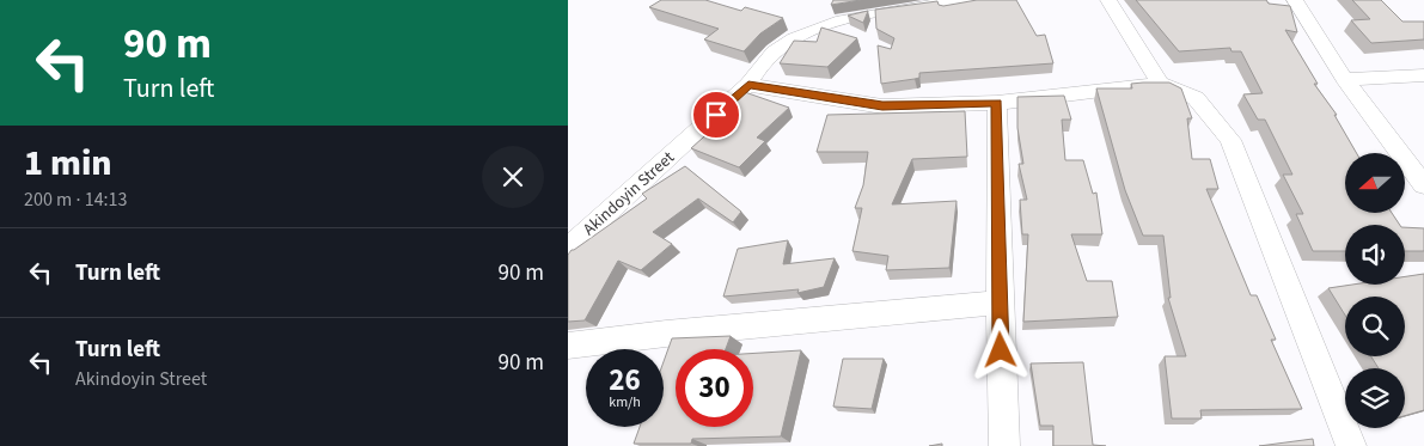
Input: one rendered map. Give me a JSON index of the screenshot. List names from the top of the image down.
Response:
{
  "streets": {
    "street": ["Akindoyin Street"]
  },
  "north": "left",
  "page": {
    "turn": ["90 m", "Turn left"],
    "heading": ["1 min", "200 m · 14:13"],
    "list": [
      {
        "name": "Turn left",
        "value": "90 m"
      },
      {
        "name": "Turn left",
        "note": "Akindoyin Street",
        "value": "90 m"
      }
    ],
    "speed": "26 km/h",
    "limit": "30"
  }
}
